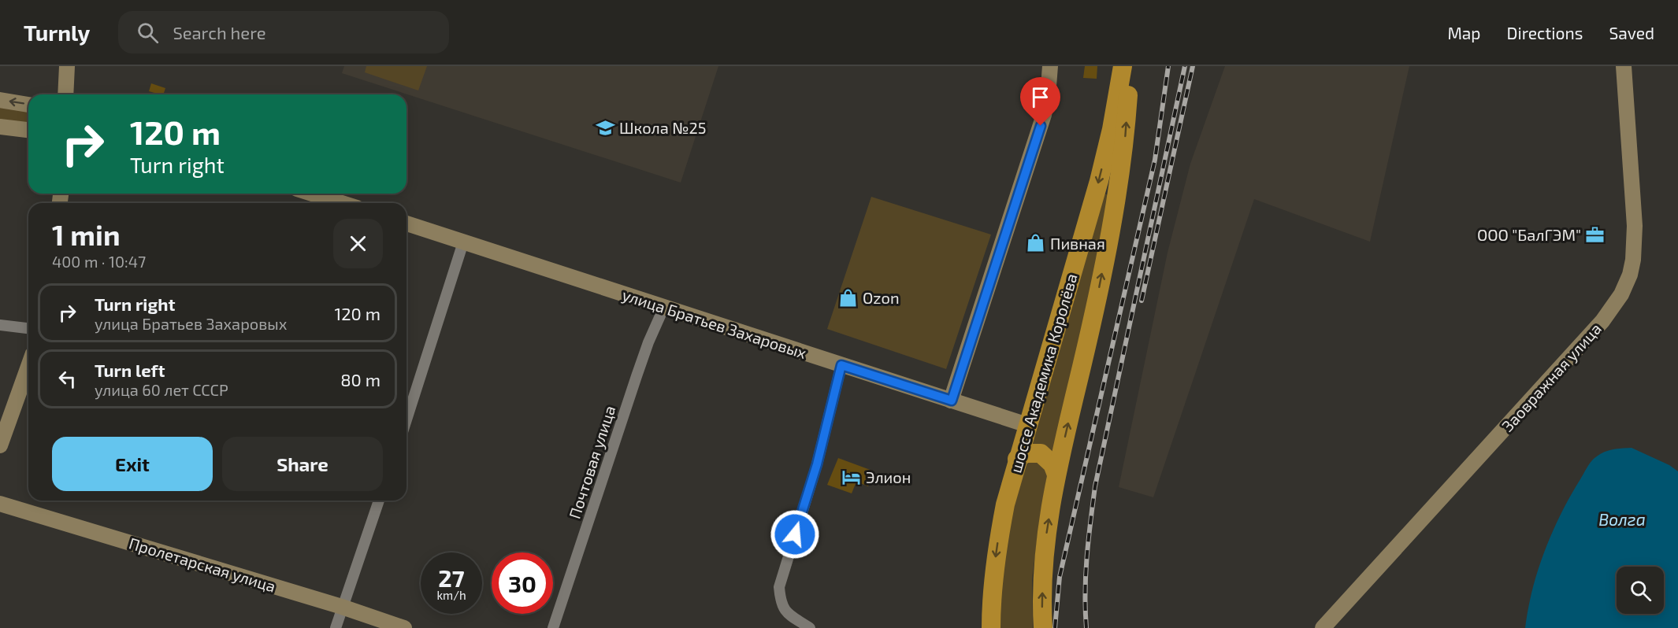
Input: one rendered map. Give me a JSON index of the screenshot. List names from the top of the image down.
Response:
{
  "streets": {
    "highway": ["шоссе Академика Королёва"],
    "street": [
      "улица Братьев Захаровых",
      "Заовражная улица",
      "Почтовая улица",
      "Пролетарская улица"
    ]
  },
  "crossings": [
    ["улица Братьев Захаровых", "шоссе Академика Королёва"],
    ["улица Братьев Захаровых", "Почтовая улица"]
  ],
  "water": ["Волга"],
  "places": {
    "school or university": ["Школа №25"],
    "office": ["ООО \"БалГЭМ\""],
    "shop": ["Пивная", "Ozon"],
    "hotel": ["Элион"]
  },
  "page": {
    "header": "Turnly",
    "search": "Search here",
    "nav": ["Map", "Directions", "Saved"],
    "turn": ["120 m", "Turn right"],
    "heading": ["1 min", "400 m · 10:47"],
    "list": [
      {
        "name": "Turn right",
        "note": "улица Братьев Захаровых",
        "value": "120 m"
      },
      {
        "name": "Turn left",
        "note": "улица 60 лет СССР",
        "value": "80 m"
      }
    ],
    "buttons": ["Exit", "Share"],
    "speed": "27 km/h",
    "limit": "30"
  }
}
